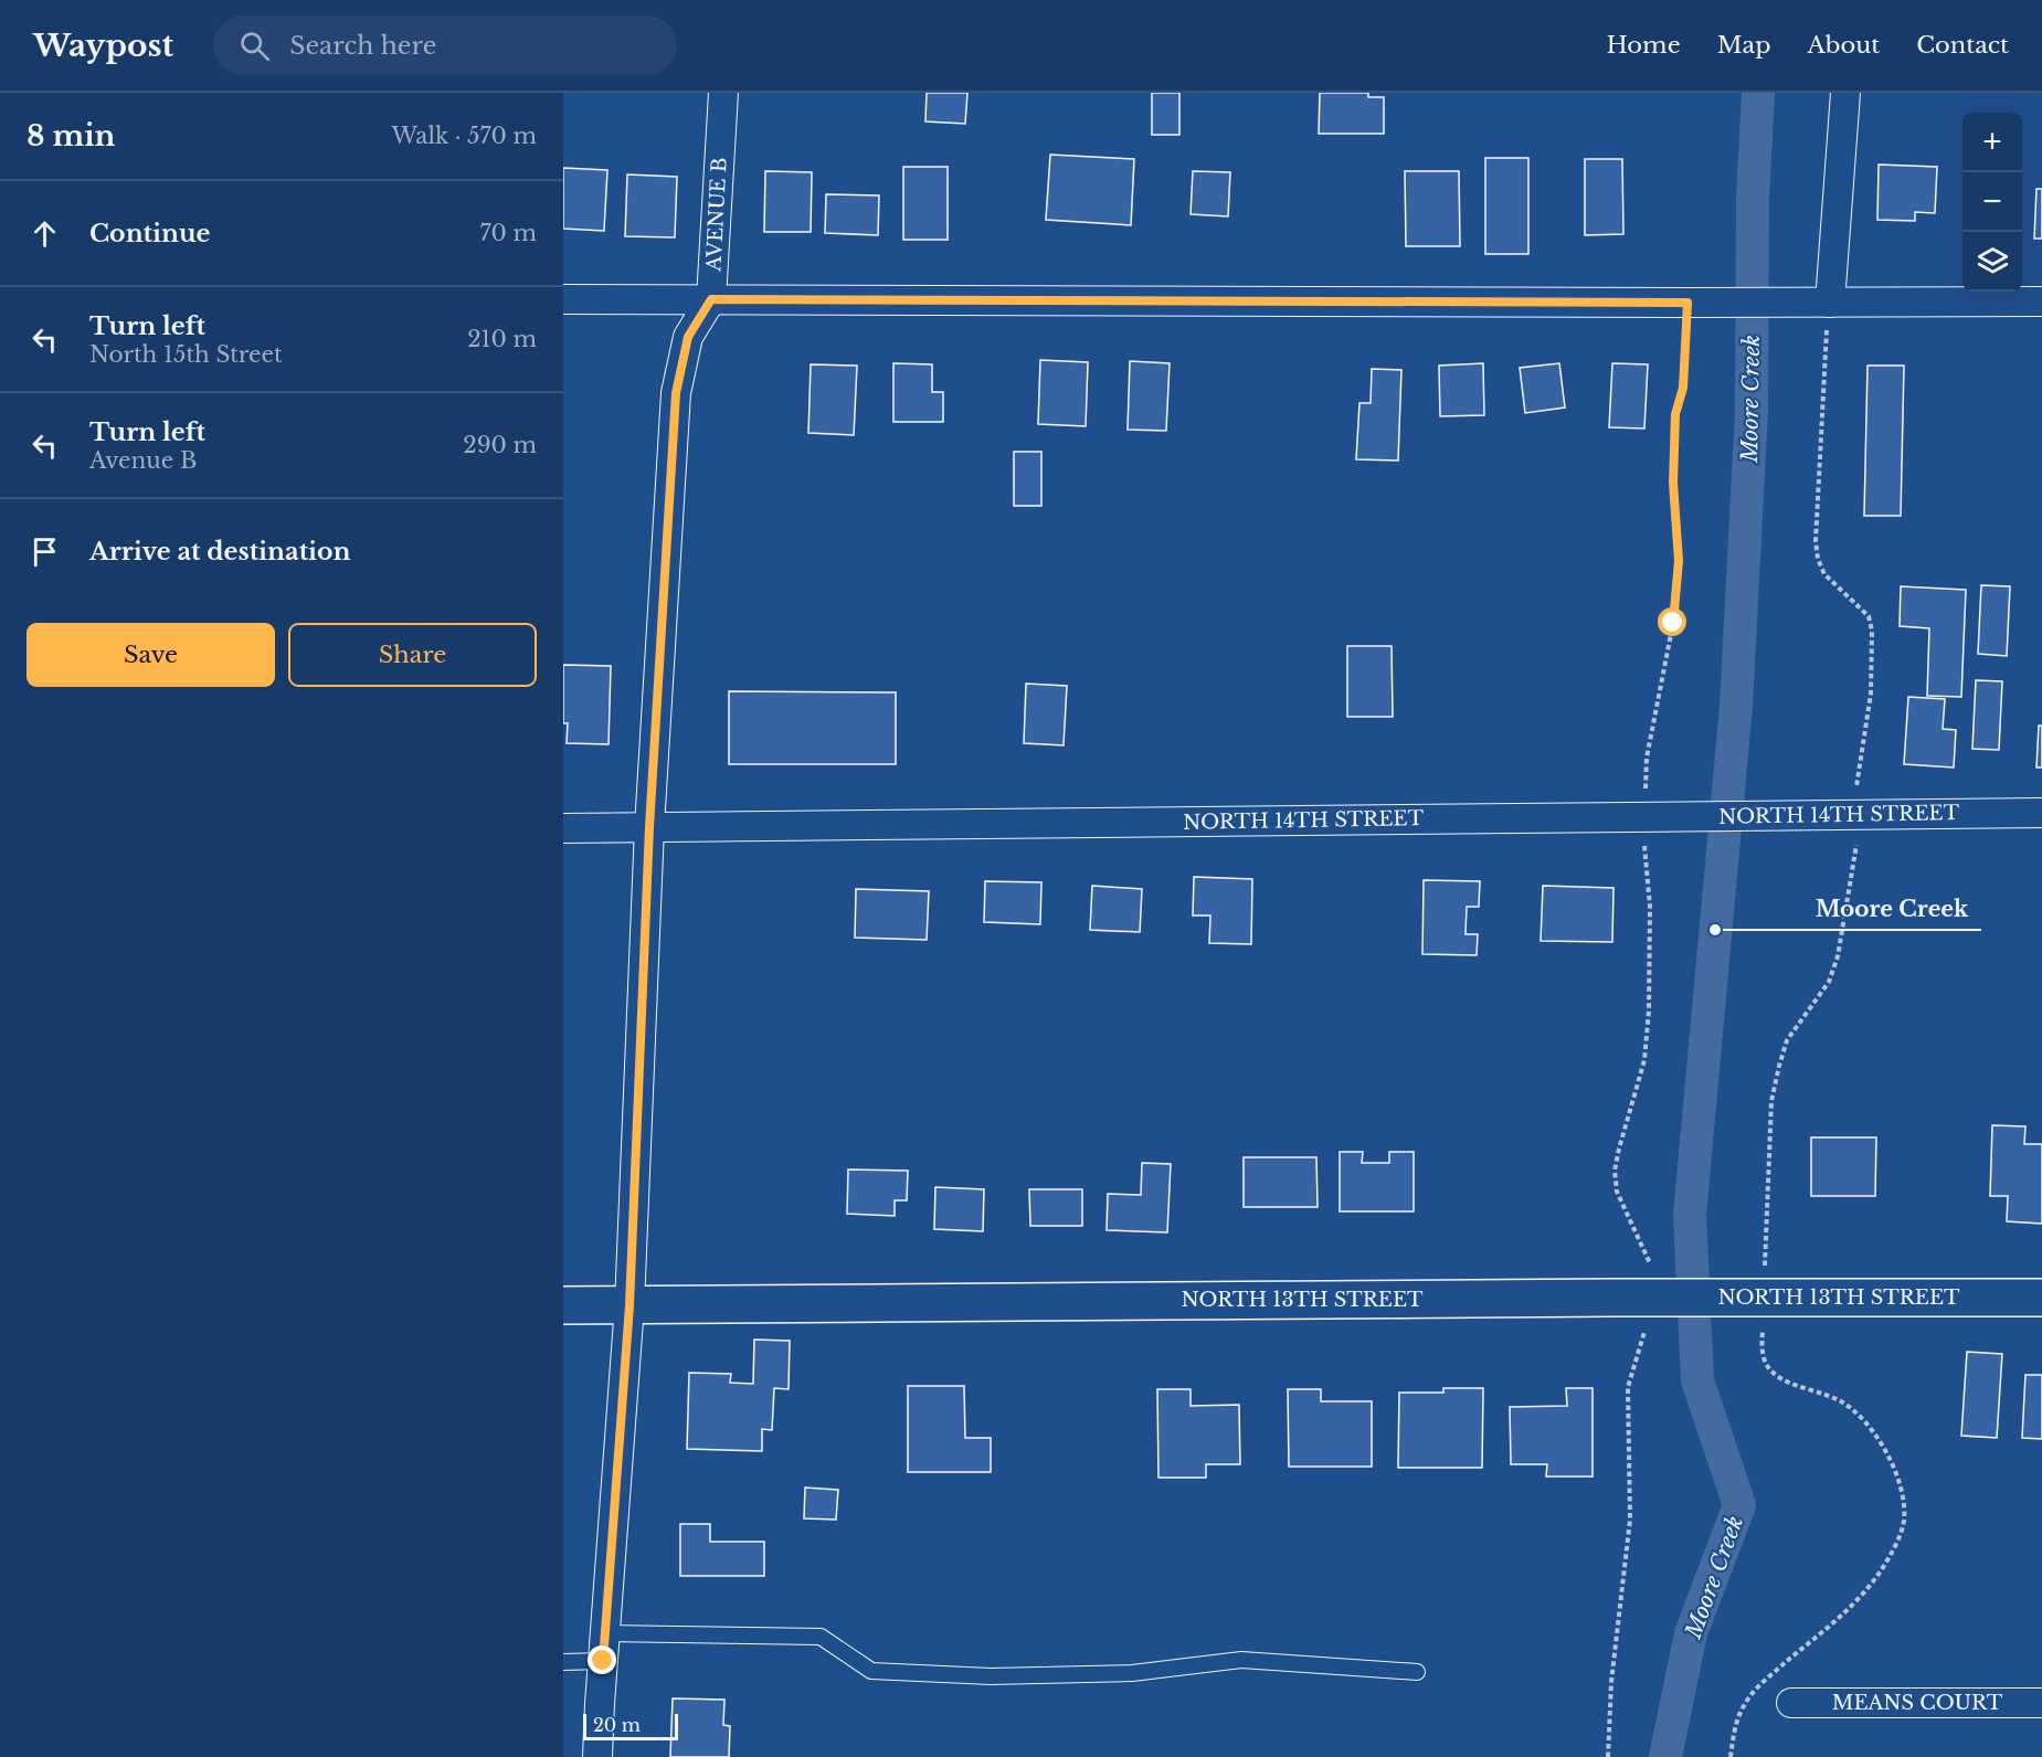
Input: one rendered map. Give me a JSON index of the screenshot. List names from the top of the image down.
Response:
{
  "streets": {
    "street": [
      "AVENUE B",
      "NORTH 14TH STREET",
      "NORTH 13TH STREET",
      "MEANS COURT"
    ]
  },
  "crossings": [
    ["AVENUE B", "NORTH 14TH STREET"],
    ["AVENUE B", "NORTH 13TH STREET"]
  ],
  "water": ["Moore Creek"],
  "places": ["Moore Creek"],
  "scale_bar": "20 m",
  "page": {
    "header": "Waypost",
    "search": "Search here",
    "nav": [
      "Home",
      "Map",
      "About",
      "Contact"
    ],
    "heading": ["8 min", "Walk · 570 m"],
    "map_buttons": ["+", "−"],
    "list": [
      ["Continue", "70 m"],
      ["Turn left", "North 15th Street", "210 m"],
      ["Turn left", "Avenue B", "290 m"],
      "Arrive at destination"
    ],
    "buttons": ["Save", "Share"],
    "scale": "20 m"
  }
}
